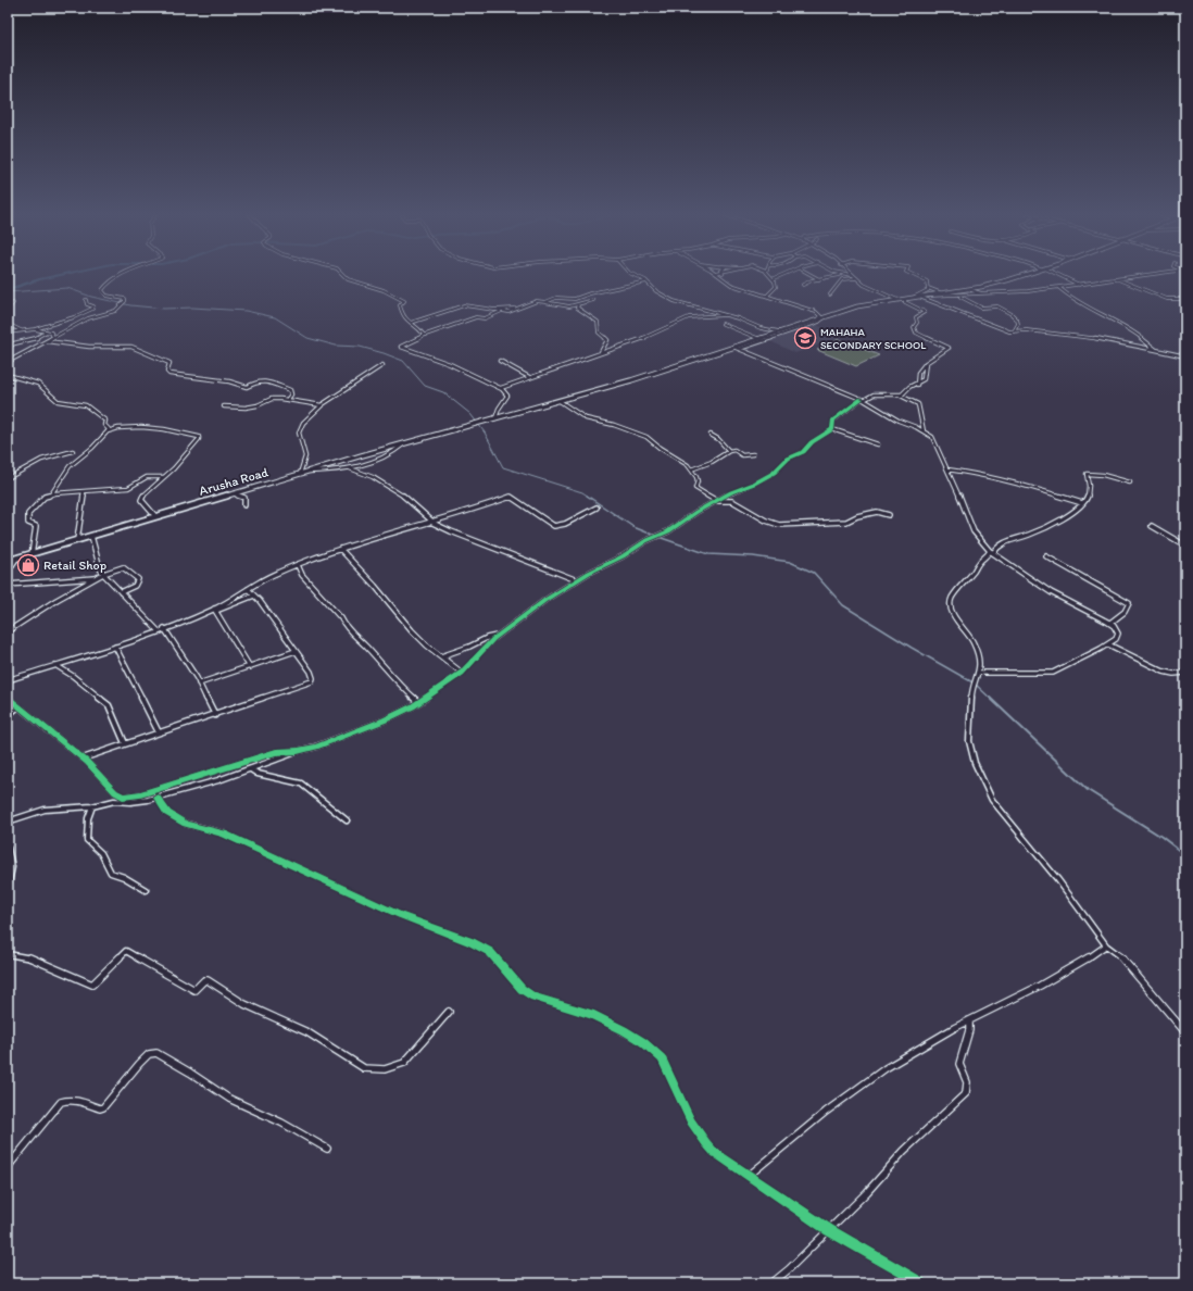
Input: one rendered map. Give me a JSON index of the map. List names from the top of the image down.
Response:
{
  "streets": {
    "main road": ["Arusha Road"]
  },
  "places": {
    "school or university": ["MAHAHA SECONDARY SCHOOL"],
    "shop": ["Retail Shop"]
  }
}
